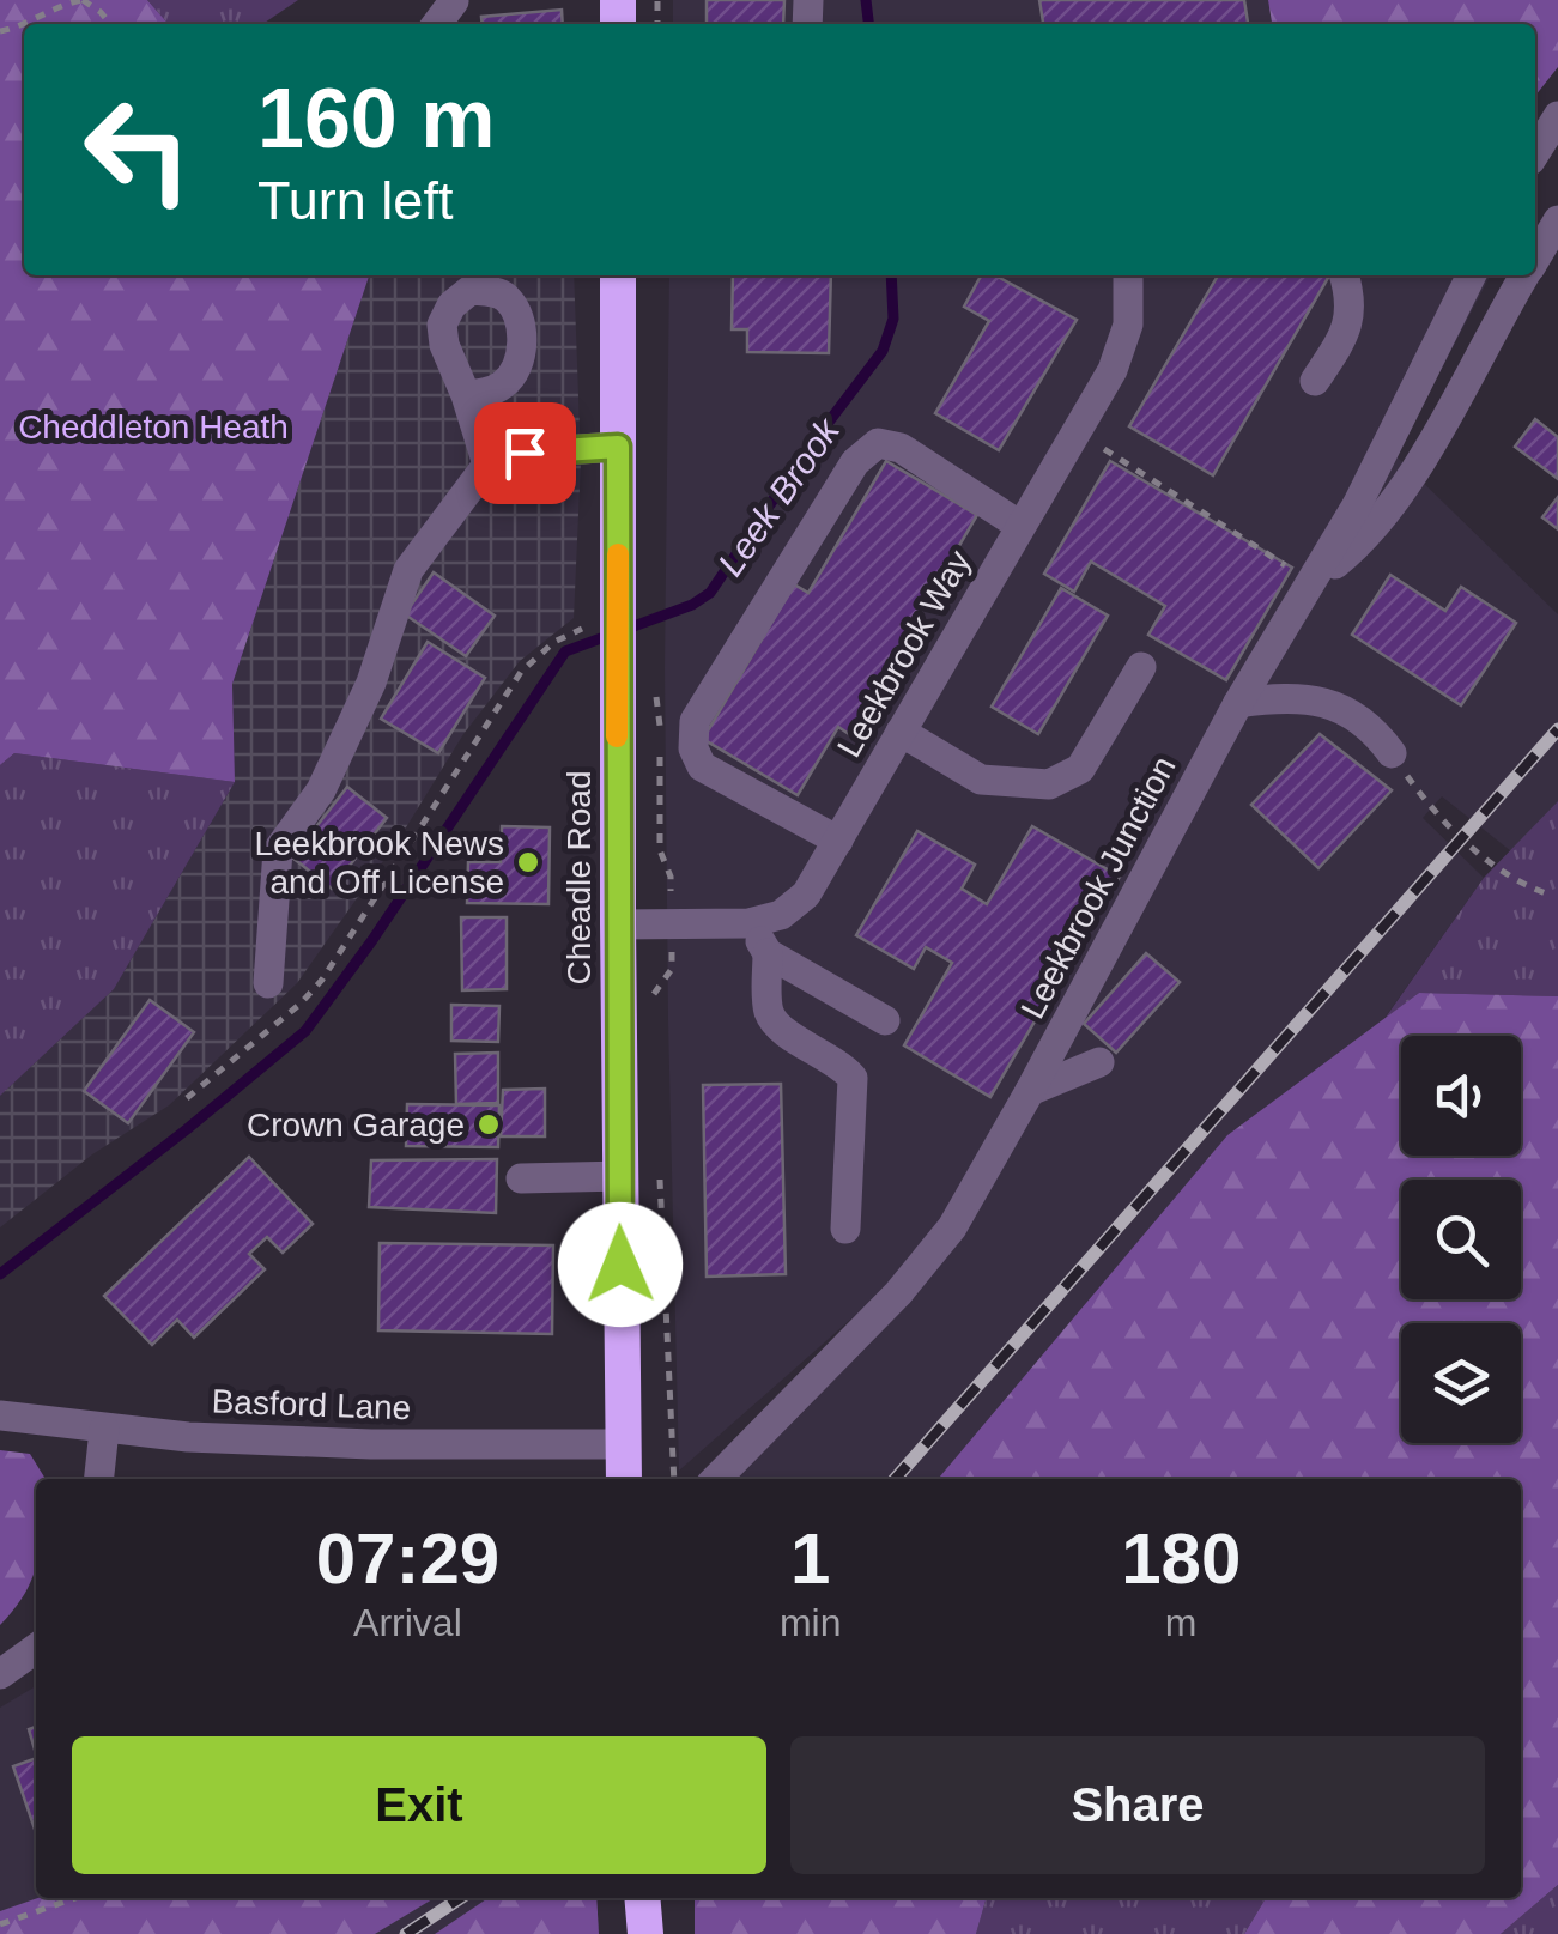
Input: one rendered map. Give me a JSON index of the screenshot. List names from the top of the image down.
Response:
{
  "streets": {
    "highway": ["Cheadle Road"],
    "street": ["Leekbrook Way", "Leekbrook Junction", "Basford Lane"]
  },
  "crossings": [
    ["Leekbrook Way", "Cheadle Road"],
    ["Cheadle Road", "Basford Lane"]
  ],
  "water": ["Leek Brook"],
  "parks": ["Cheddleton Heath"],
  "places": ["Leekbrook News and Off License", "Crown Garage"],
  "page": {
    "turn": ["160 m", "Turn left"],
    "eta": [
      "07:29",
      "Arrival",
      "1",
      "min",
      "180",
      "m"
    ],
    "buttons": ["Exit", "Share"]
  }
}
